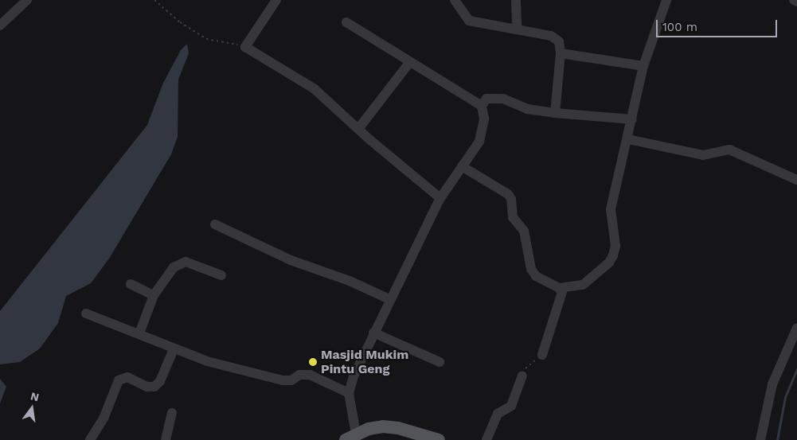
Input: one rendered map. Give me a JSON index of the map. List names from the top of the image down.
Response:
{
  "places": ["Masjid Mukim Pintu Geng"],
  "scale_bar": "100 m",
  "north": "top"
}
